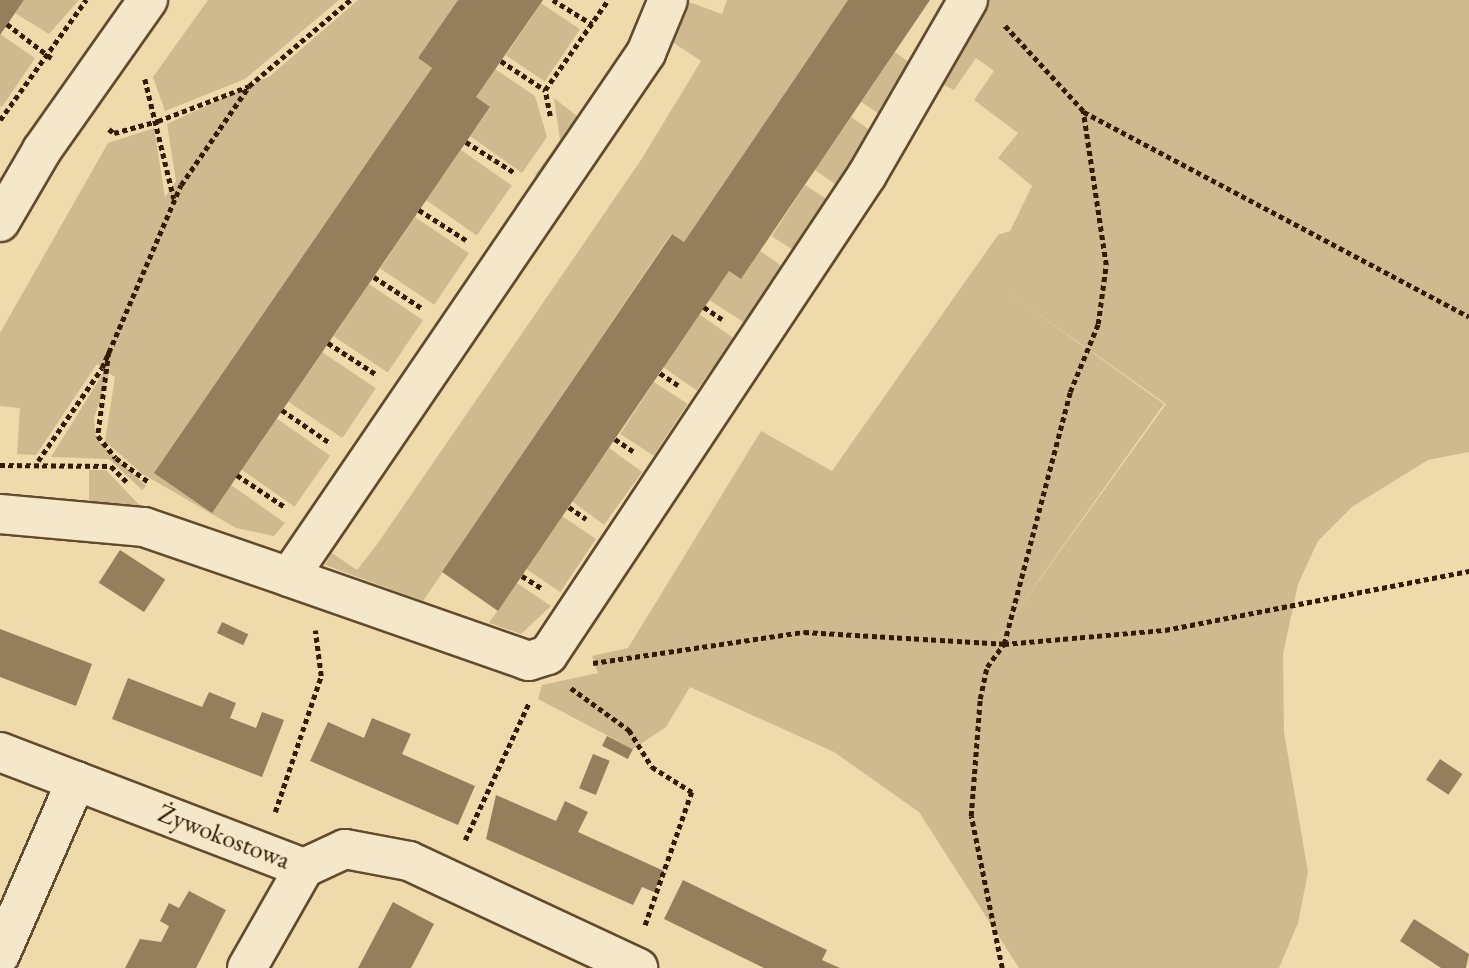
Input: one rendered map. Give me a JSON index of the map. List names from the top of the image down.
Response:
{
  "streets": {
    "street": ["Żywokostowa"]
  }
}
